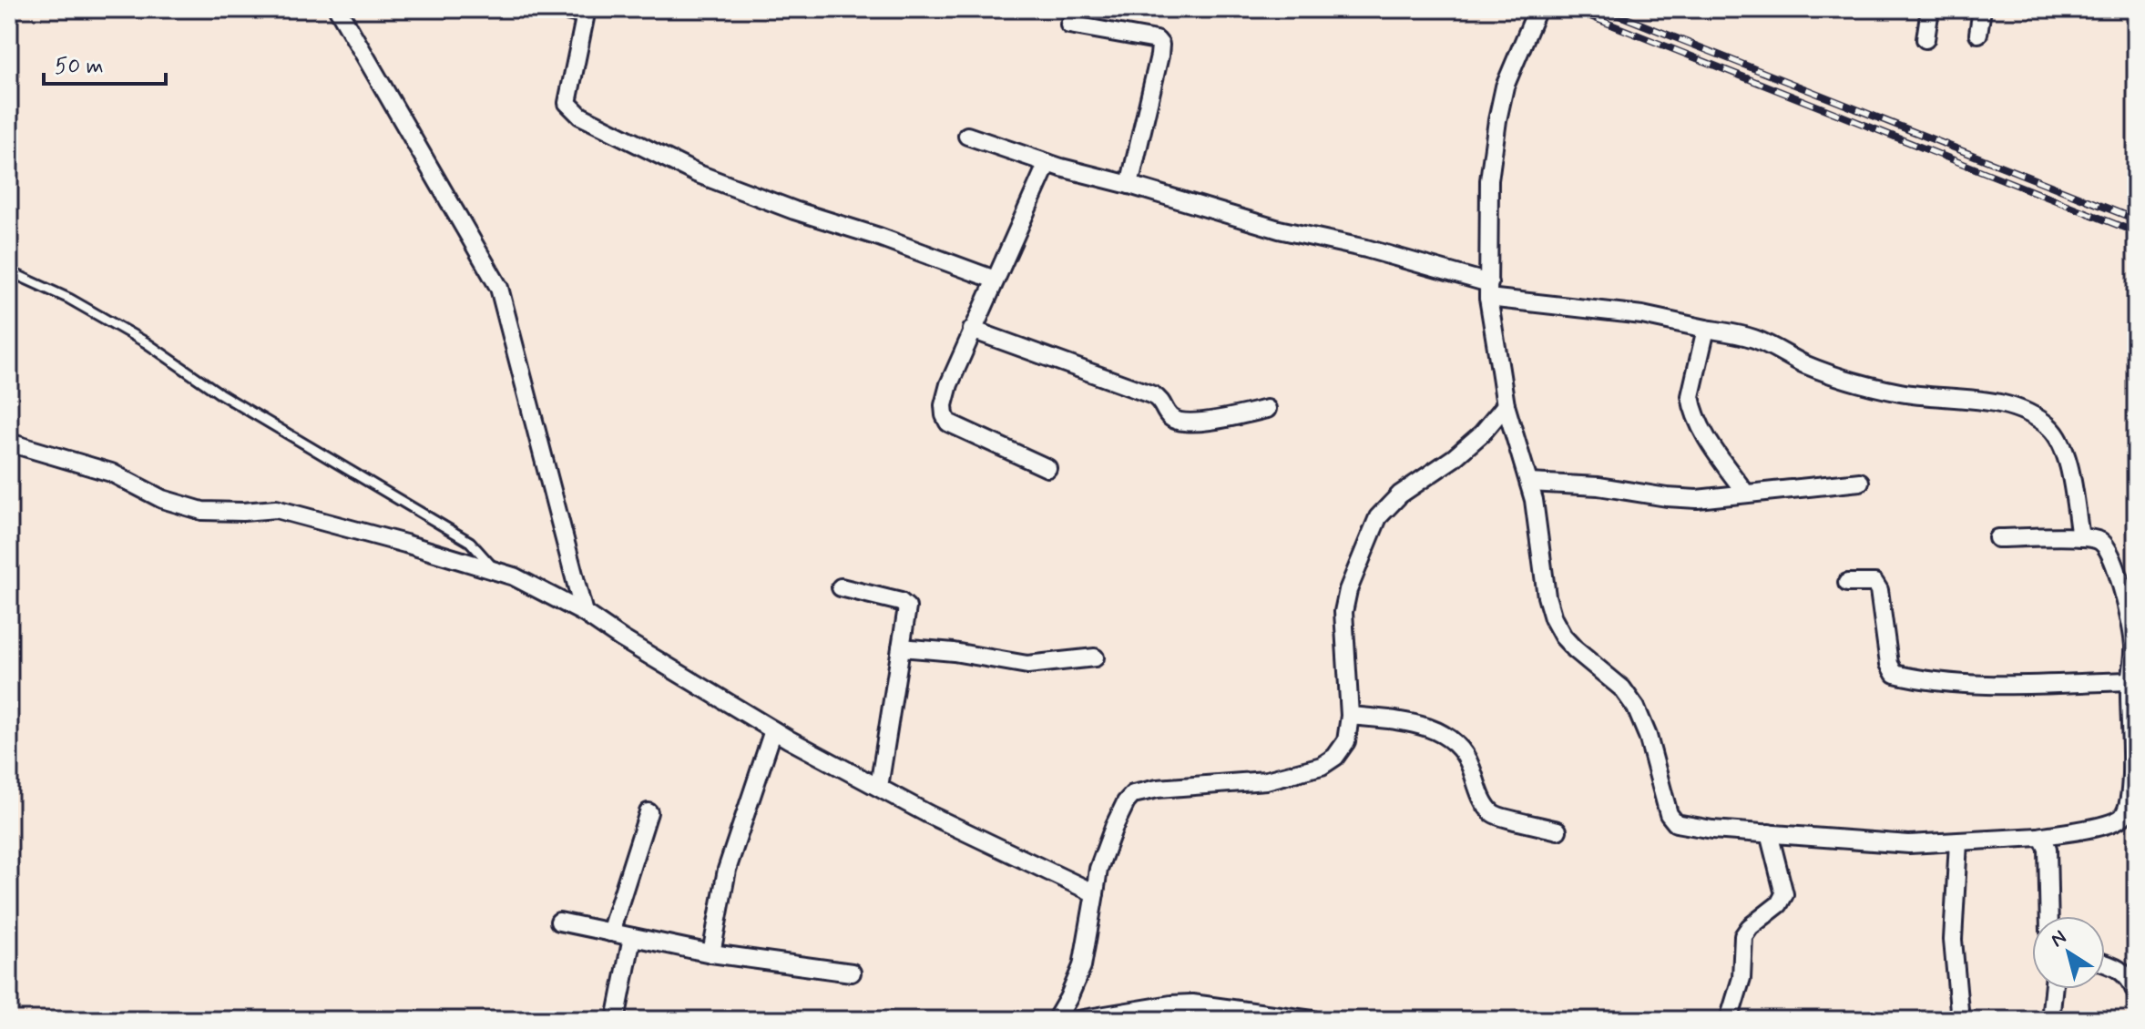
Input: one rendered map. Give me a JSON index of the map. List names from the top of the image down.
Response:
{
  "scale_bar": "50 m",
  "north": "top left"
}
